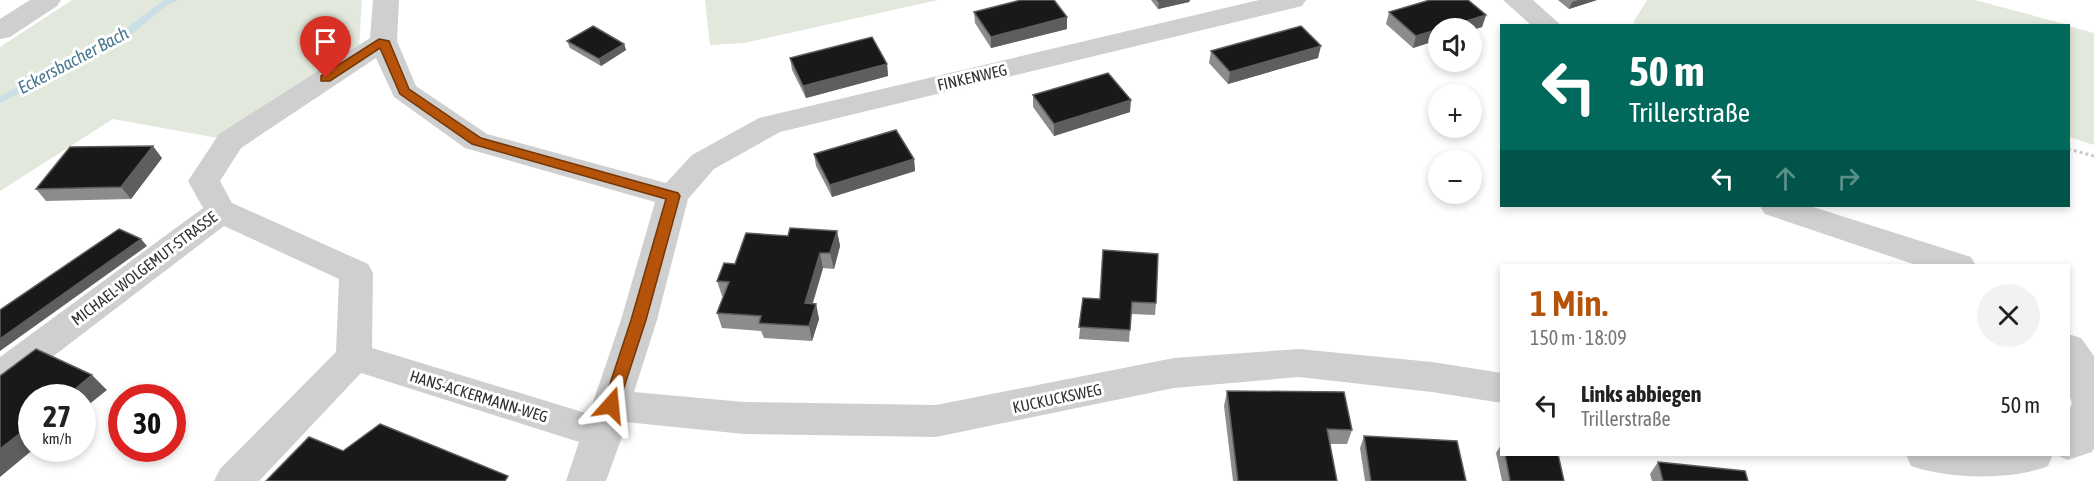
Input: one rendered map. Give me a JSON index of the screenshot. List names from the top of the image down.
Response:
{
  "streets": {
    "street": [
      "FINKENWEG",
      "MICHAEL-WOLGEMUT-STRASSE",
      "HANS-ACKERMANN-WEG",
      "KUCKUCKSWEG"
    ]
  },
  "crossings": [
    ["HANS-ACKERMANN-WEG", "KUCKUCKSWEG"]
  ],
  "water": ["Eckersbacher Bach"],
  "page": {
    "map_buttons": ["+", "−"],
    "turn": ["50 m", "Trillerstraße"],
    "heading": ["1 Min.", "150 m · 18:09"],
    "list": [
      {
        "name": "Links abbiegen",
        "note": "Trillerstraße",
        "value": "50 m"
      }
    ],
    "speed": "27 km/h",
    "limit": "30"
  }
}
